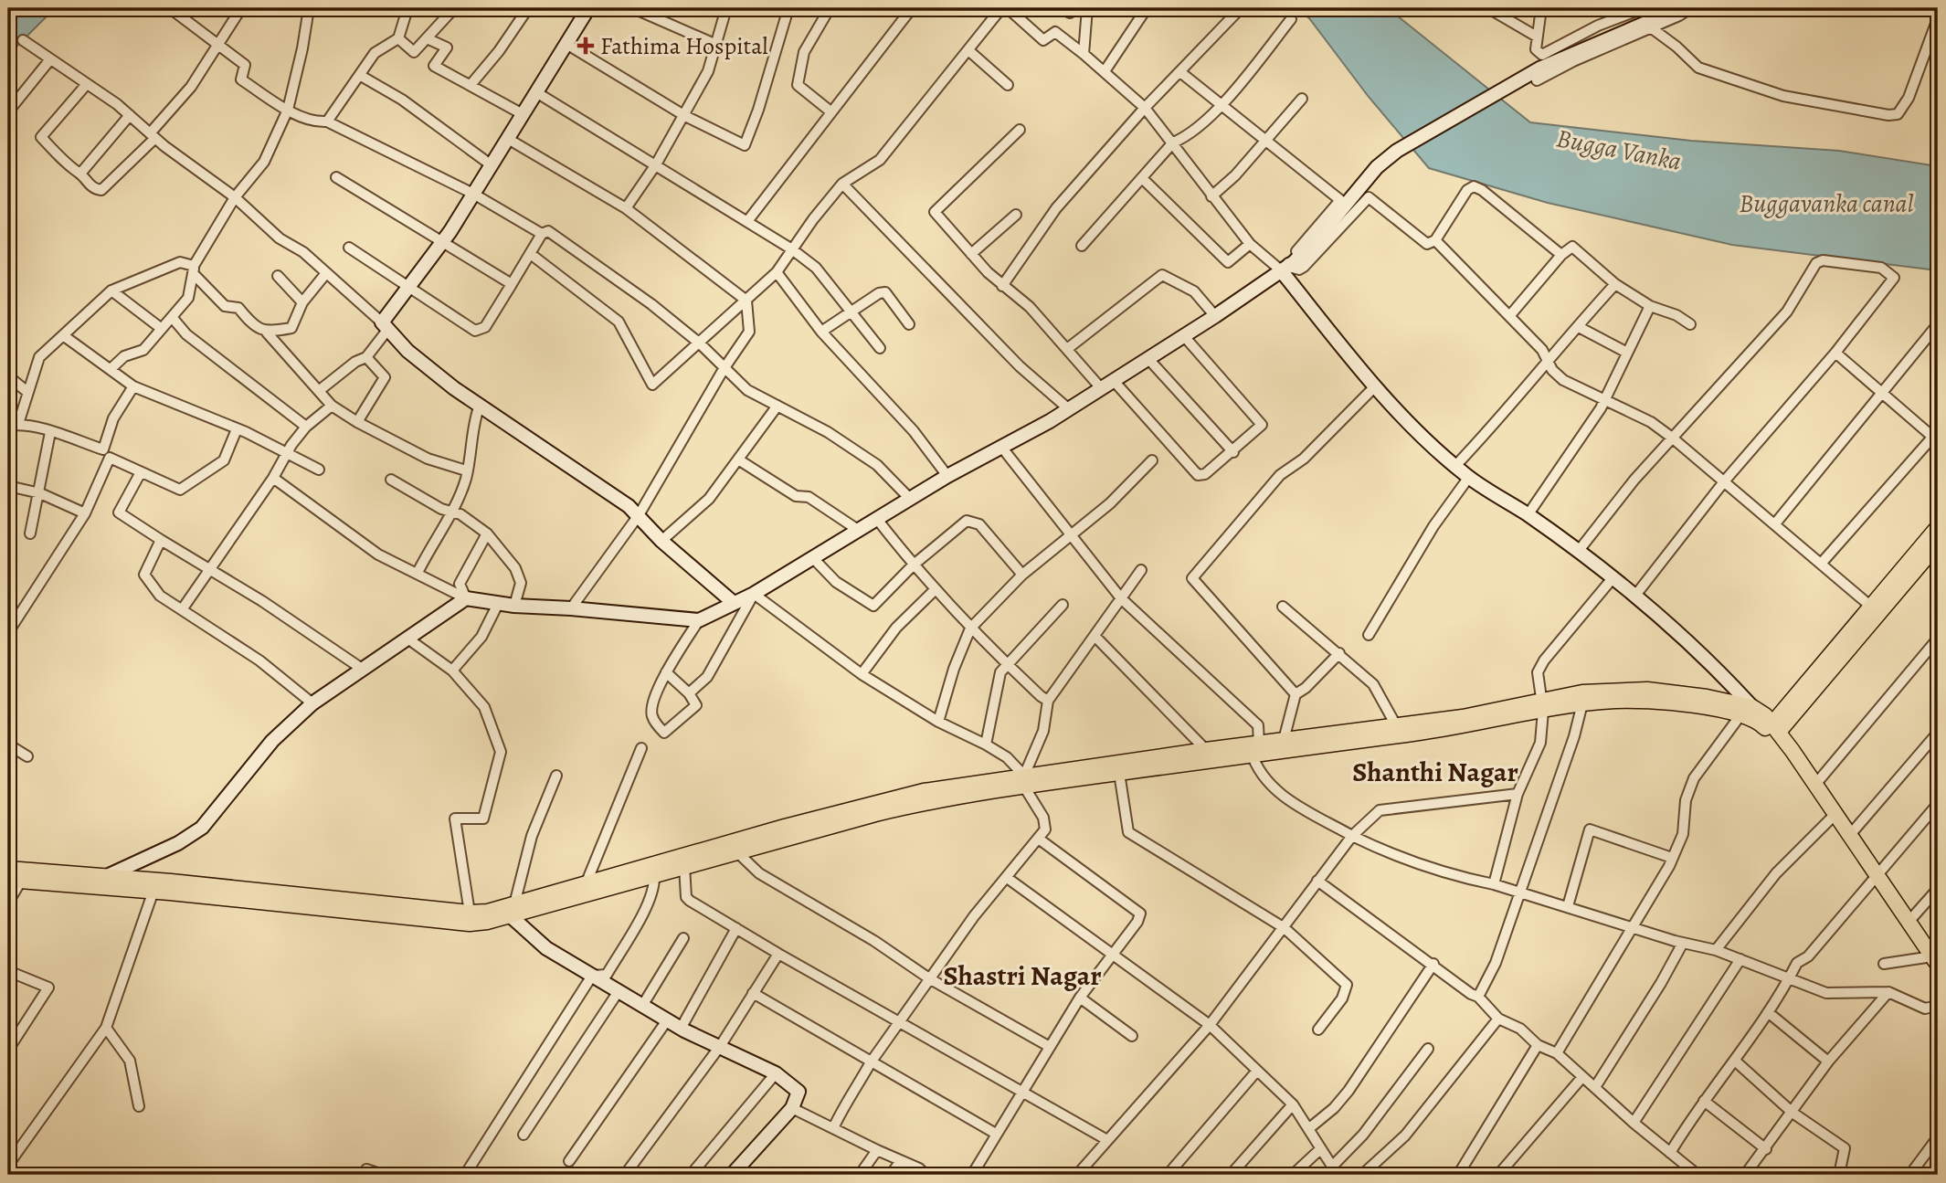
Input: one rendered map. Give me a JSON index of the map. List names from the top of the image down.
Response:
{
  "districts": ["Shanthi Nagar", "Shastri Nagar"],
  "water": ["Bugga Vanka", "Buggavanka canal"],
  "places": {
    "health": ["Fathima Hospital"]
  }
}
